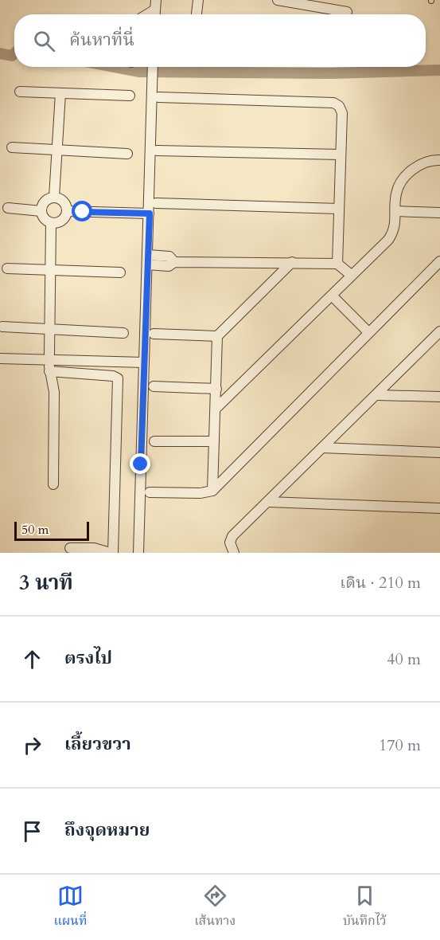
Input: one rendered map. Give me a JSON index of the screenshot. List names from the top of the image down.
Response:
{
  "scale_bar": "50 m",
  "page": {
    "search": "ค้นหาที่นี่",
    "scale": "50 m",
    "heading": ["3 นาที", "เดิน · 210 m"],
    "list": [
      ["ตรงไป", "40 m"],
      ["เลี้ยวขวา", "170 m"],
      "ถึงจุดหมาย"
    ],
    "nav": ["แผนที่", "เส้นทาง", "บันทึกไว้"]
  }
}
